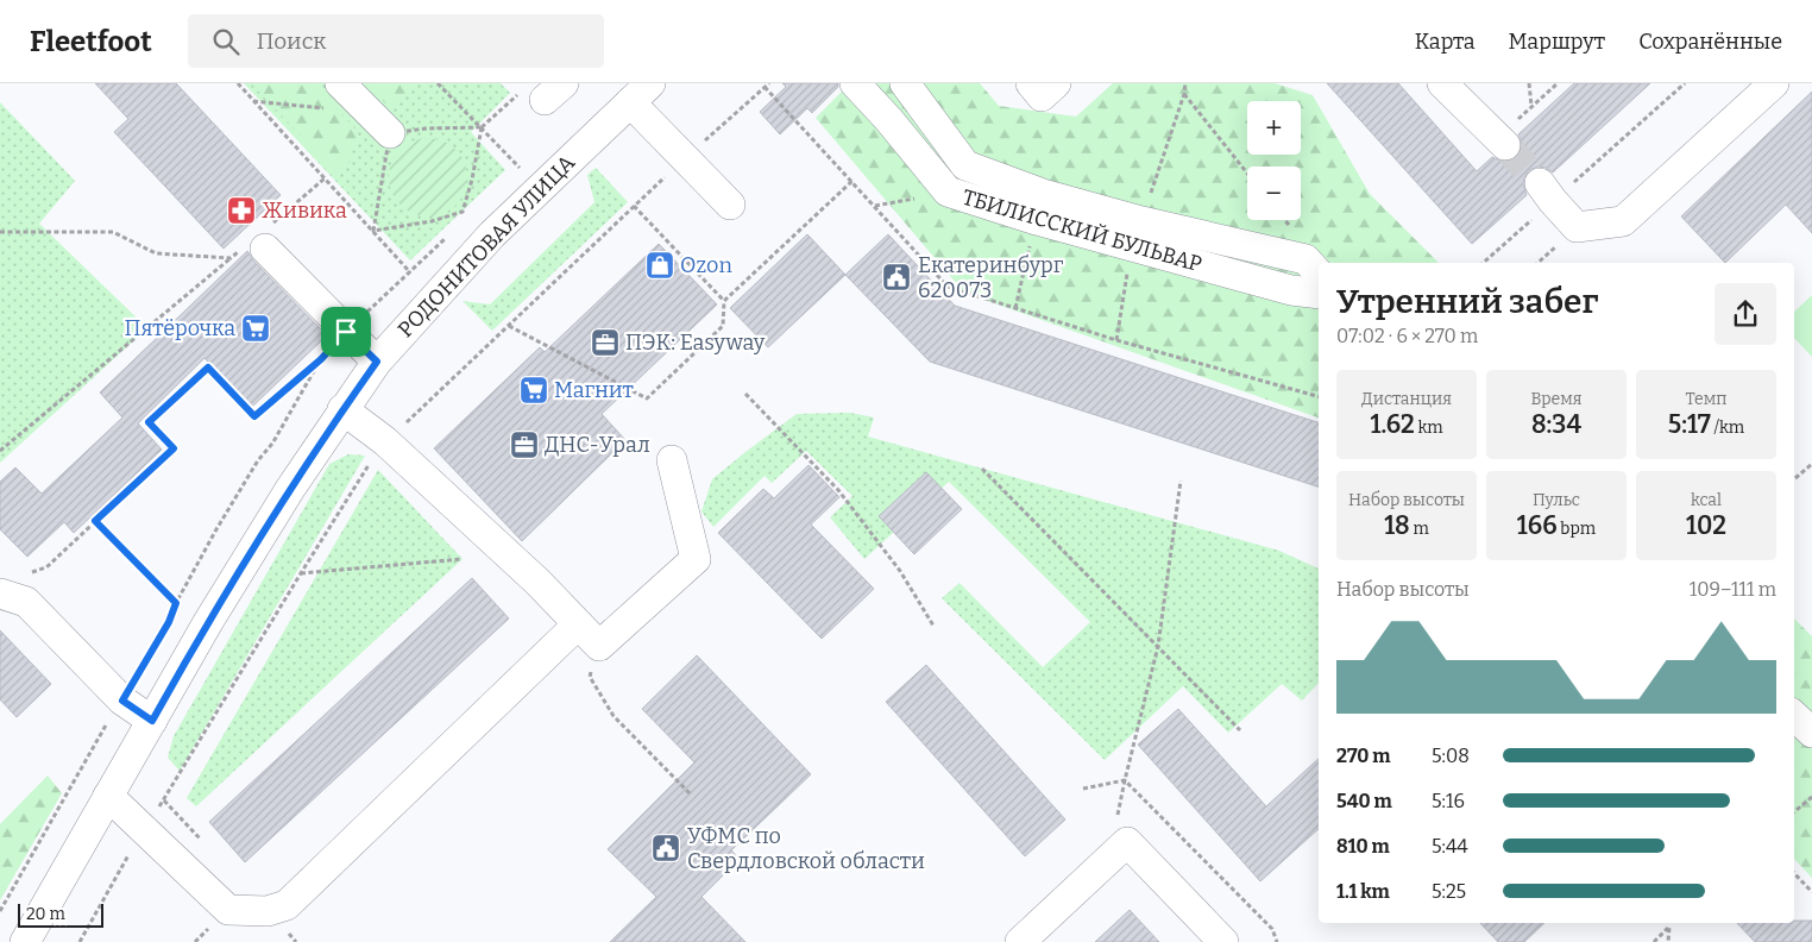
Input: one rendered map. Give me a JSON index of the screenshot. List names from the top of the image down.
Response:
{
  "streets": {
    "street": ["ТБИЛИССКИЙ БУЛЬВАР", "РОДОНИТОВАЯ УЛИЦА"]
  },
  "places": {
    "pharmacy": ["Живика"],
    "shop": ["Ozon"],
    "public building": ["Екатеринбург 620073", "УФМС по Свердловской области"],
    "supermarket": ["Пятёрочка", "Магнит"],
    "office": ["ПЭК: Easyway", "ДНС-Урал"]
  },
  "scale_bar": "20 m",
  "page": {
    "header": "Fleetfoot",
    "search": "Поиск",
    "nav": ["Карта", "Маршрут", "Сохранённые"],
    "map_buttons": ["+", "−"],
    "heading": ["Утренний забег", "07:02 · 6 × 270 m"],
    "stats": [
      ["Дистанция", "1.62 km"],
      ["Время", "8:34"],
      ["Темп", "5:17 /km"],
      ["Набор высоты", "18 m"],
      ["Пульс", "166 bpm"],
      ["kcal", "102"]
    ],
    "chart": ["Набор высоты", "109–111 m"],
    "list": [
      {
        "name": "270 m",
        "note": "5:08"
      },
      {
        "name": "540 m",
        "note": "5:16"
      },
      {
        "name": "810 m",
        "note": "5:44"
      },
      {
        "name": "1.1 km",
        "note": "5:25"
      }
    ],
    "scale": "20 m"
  }
}
